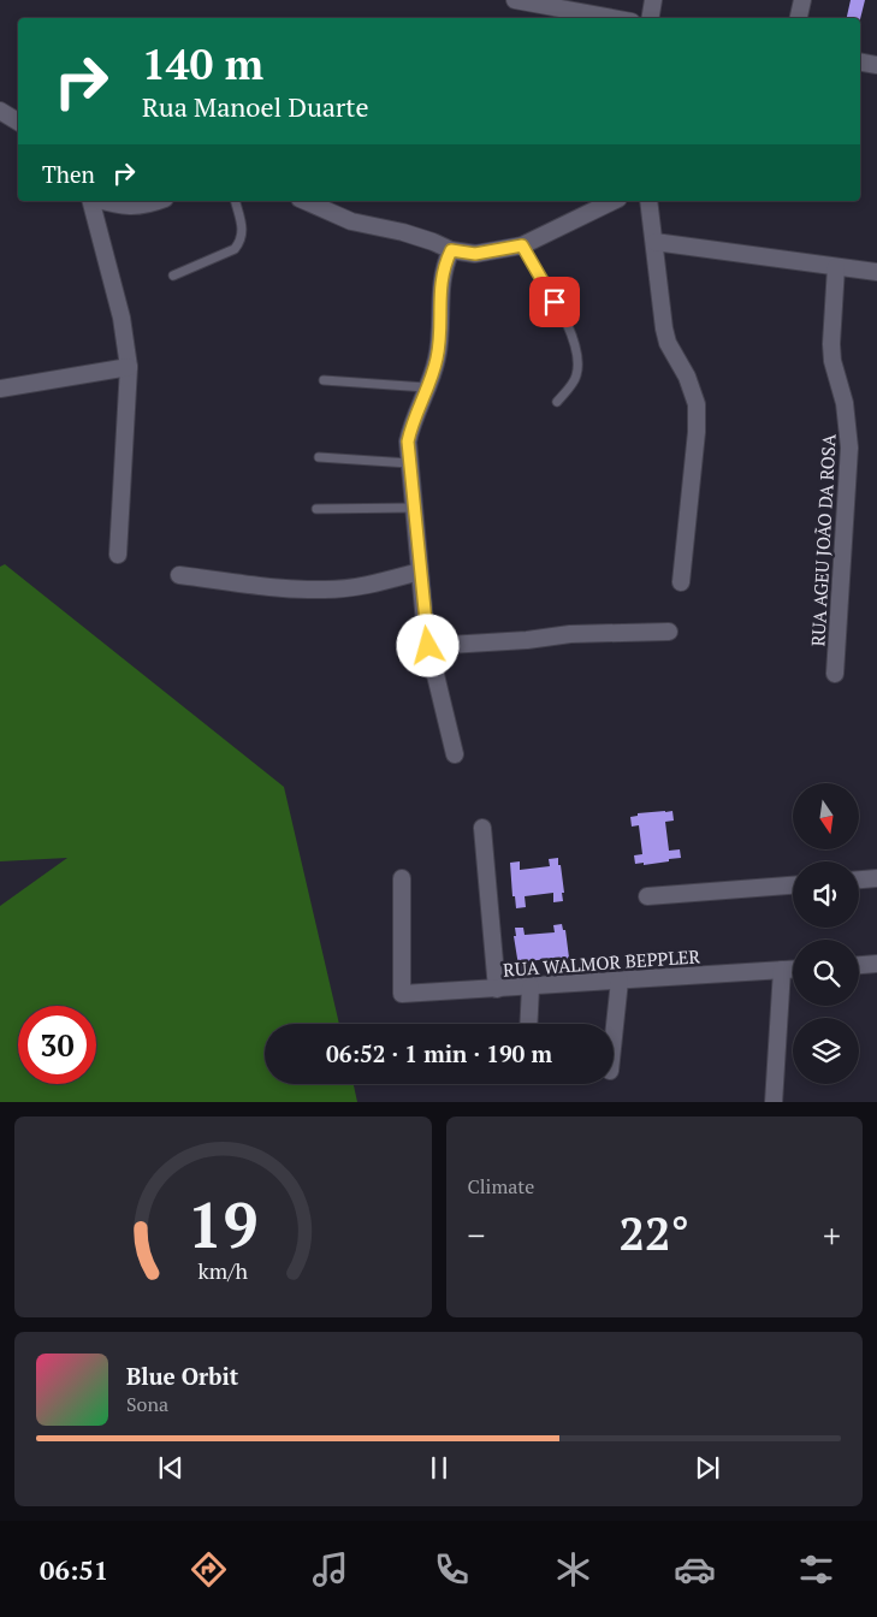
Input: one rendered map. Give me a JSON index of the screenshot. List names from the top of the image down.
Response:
{
  "streets": {
    "street": ["RUA AGEU JOÃO DA ROSA", "RUA WALMOR BEPPLER"]
  },
  "north": "bottom",
  "page": {
    "turn": ["140 m", "Rua Manoel Duarte"],
    "then": "Then",
    "limit": "30",
    "trip": "06:52 · 1 min · 190 m",
    "tile": "Climate",
    "heat": ["−", "22°", "+"],
    "song": ["Blue Orbit", "Sona"],
    "tabs": "06:51",
    "gauge": ["19", "km/h"]
  }
}
